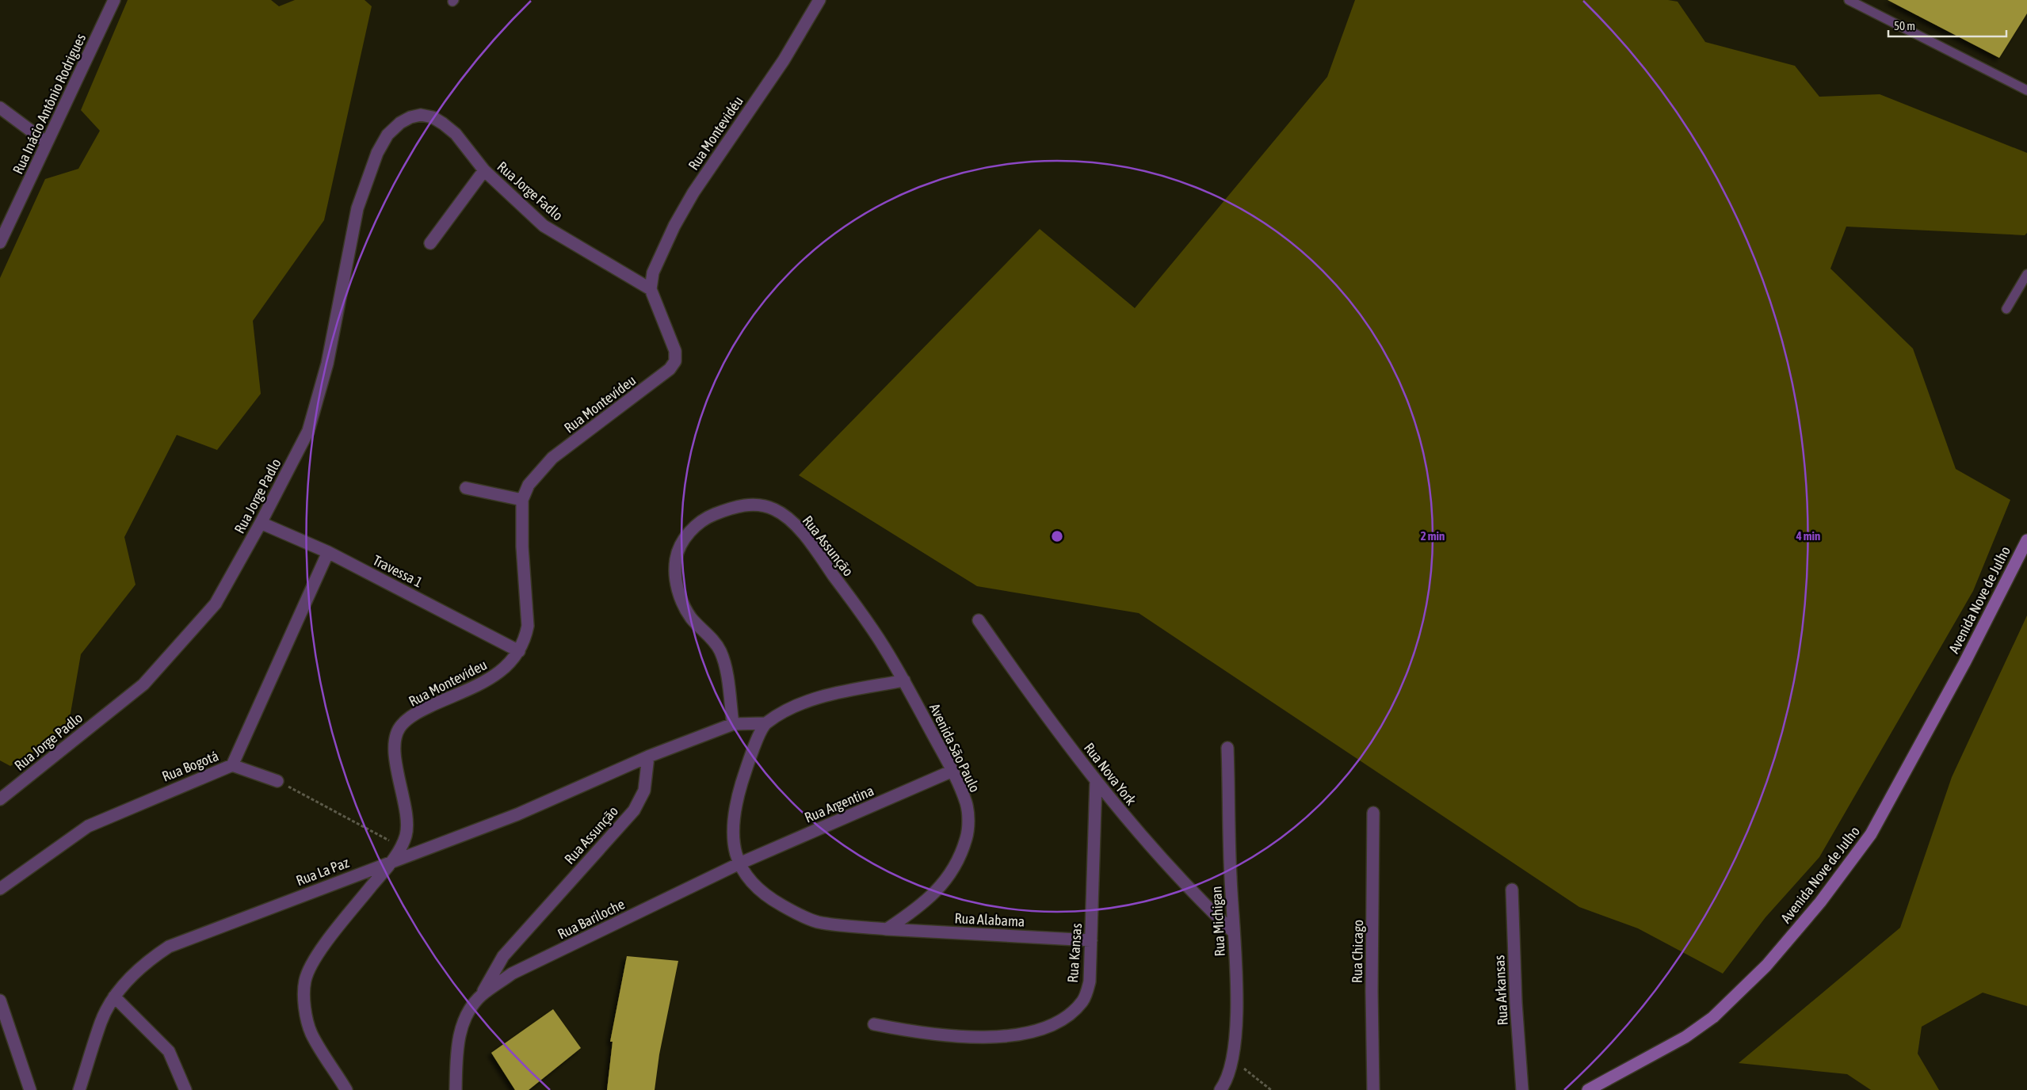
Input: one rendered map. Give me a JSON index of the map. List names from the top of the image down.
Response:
{
  "streets": {
    "main road": ["Avenida Nove de Julho"],
    "street": [
      "Rua Inácio Antônio Rodrigues",
      "Rua Montevidéu",
      "Rua Jorge Fadlo",
      "Rua Montevídeu",
      "Rua Jorge Padlo",
      "Rua Assunção",
      "Travessa 1",
      "Avenida São Paulo",
      "Rua Bogotá",
      "Rua Nova York",
      "Rua Argentina",
      "Rua La Paz",
      "Rua Bariloche",
      "Rua Alabama",
      "Rua Michigan",
      "Rua Chicago",
      "Rua Kansas",
      "Rua Arkansas"
    ]
  },
  "crossings": [
    ["Rua Montevidéu", "Rua Jorge Fadlo"],
    ["Rua Montevidéu", "Rua Montevídeu"],
    ["Rua Jorge Fadlo", "Rua Montevídeu"],
    ["Rua Jorge Fadlo", "Rua Jorge Padlo"],
    ["Rua Montevídeu", "Travessa 1"],
    ["Rua Montevídeu", "Rua La Paz"],
    ["Rua Jorge Padlo", "Travessa 1"],
    ["Rua Assunção", "Avenida São Paulo"],
    ["Rua Assunção", "Rua La Paz"],
    ["Rua Assunção", "Rua Bariloche"],
    ["Travessa 1", "Rua Bogotá"],
    ["Avenida São Paulo", "Rua Argentina"],
    ["Avenida São Paulo", "Rua Alabama"],
    ["Rua Nova York", "Rua Michigan"],
    ["Rua Nova York", "Rua Kansas"],
    ["Rua Argentina", "Rua Bariloche"],
    ["Rua Alabama", "Rua Kansas"]
  ],
  "scale_bar": "50 m",
  "rings": ["2 min", "4 min"]
}
